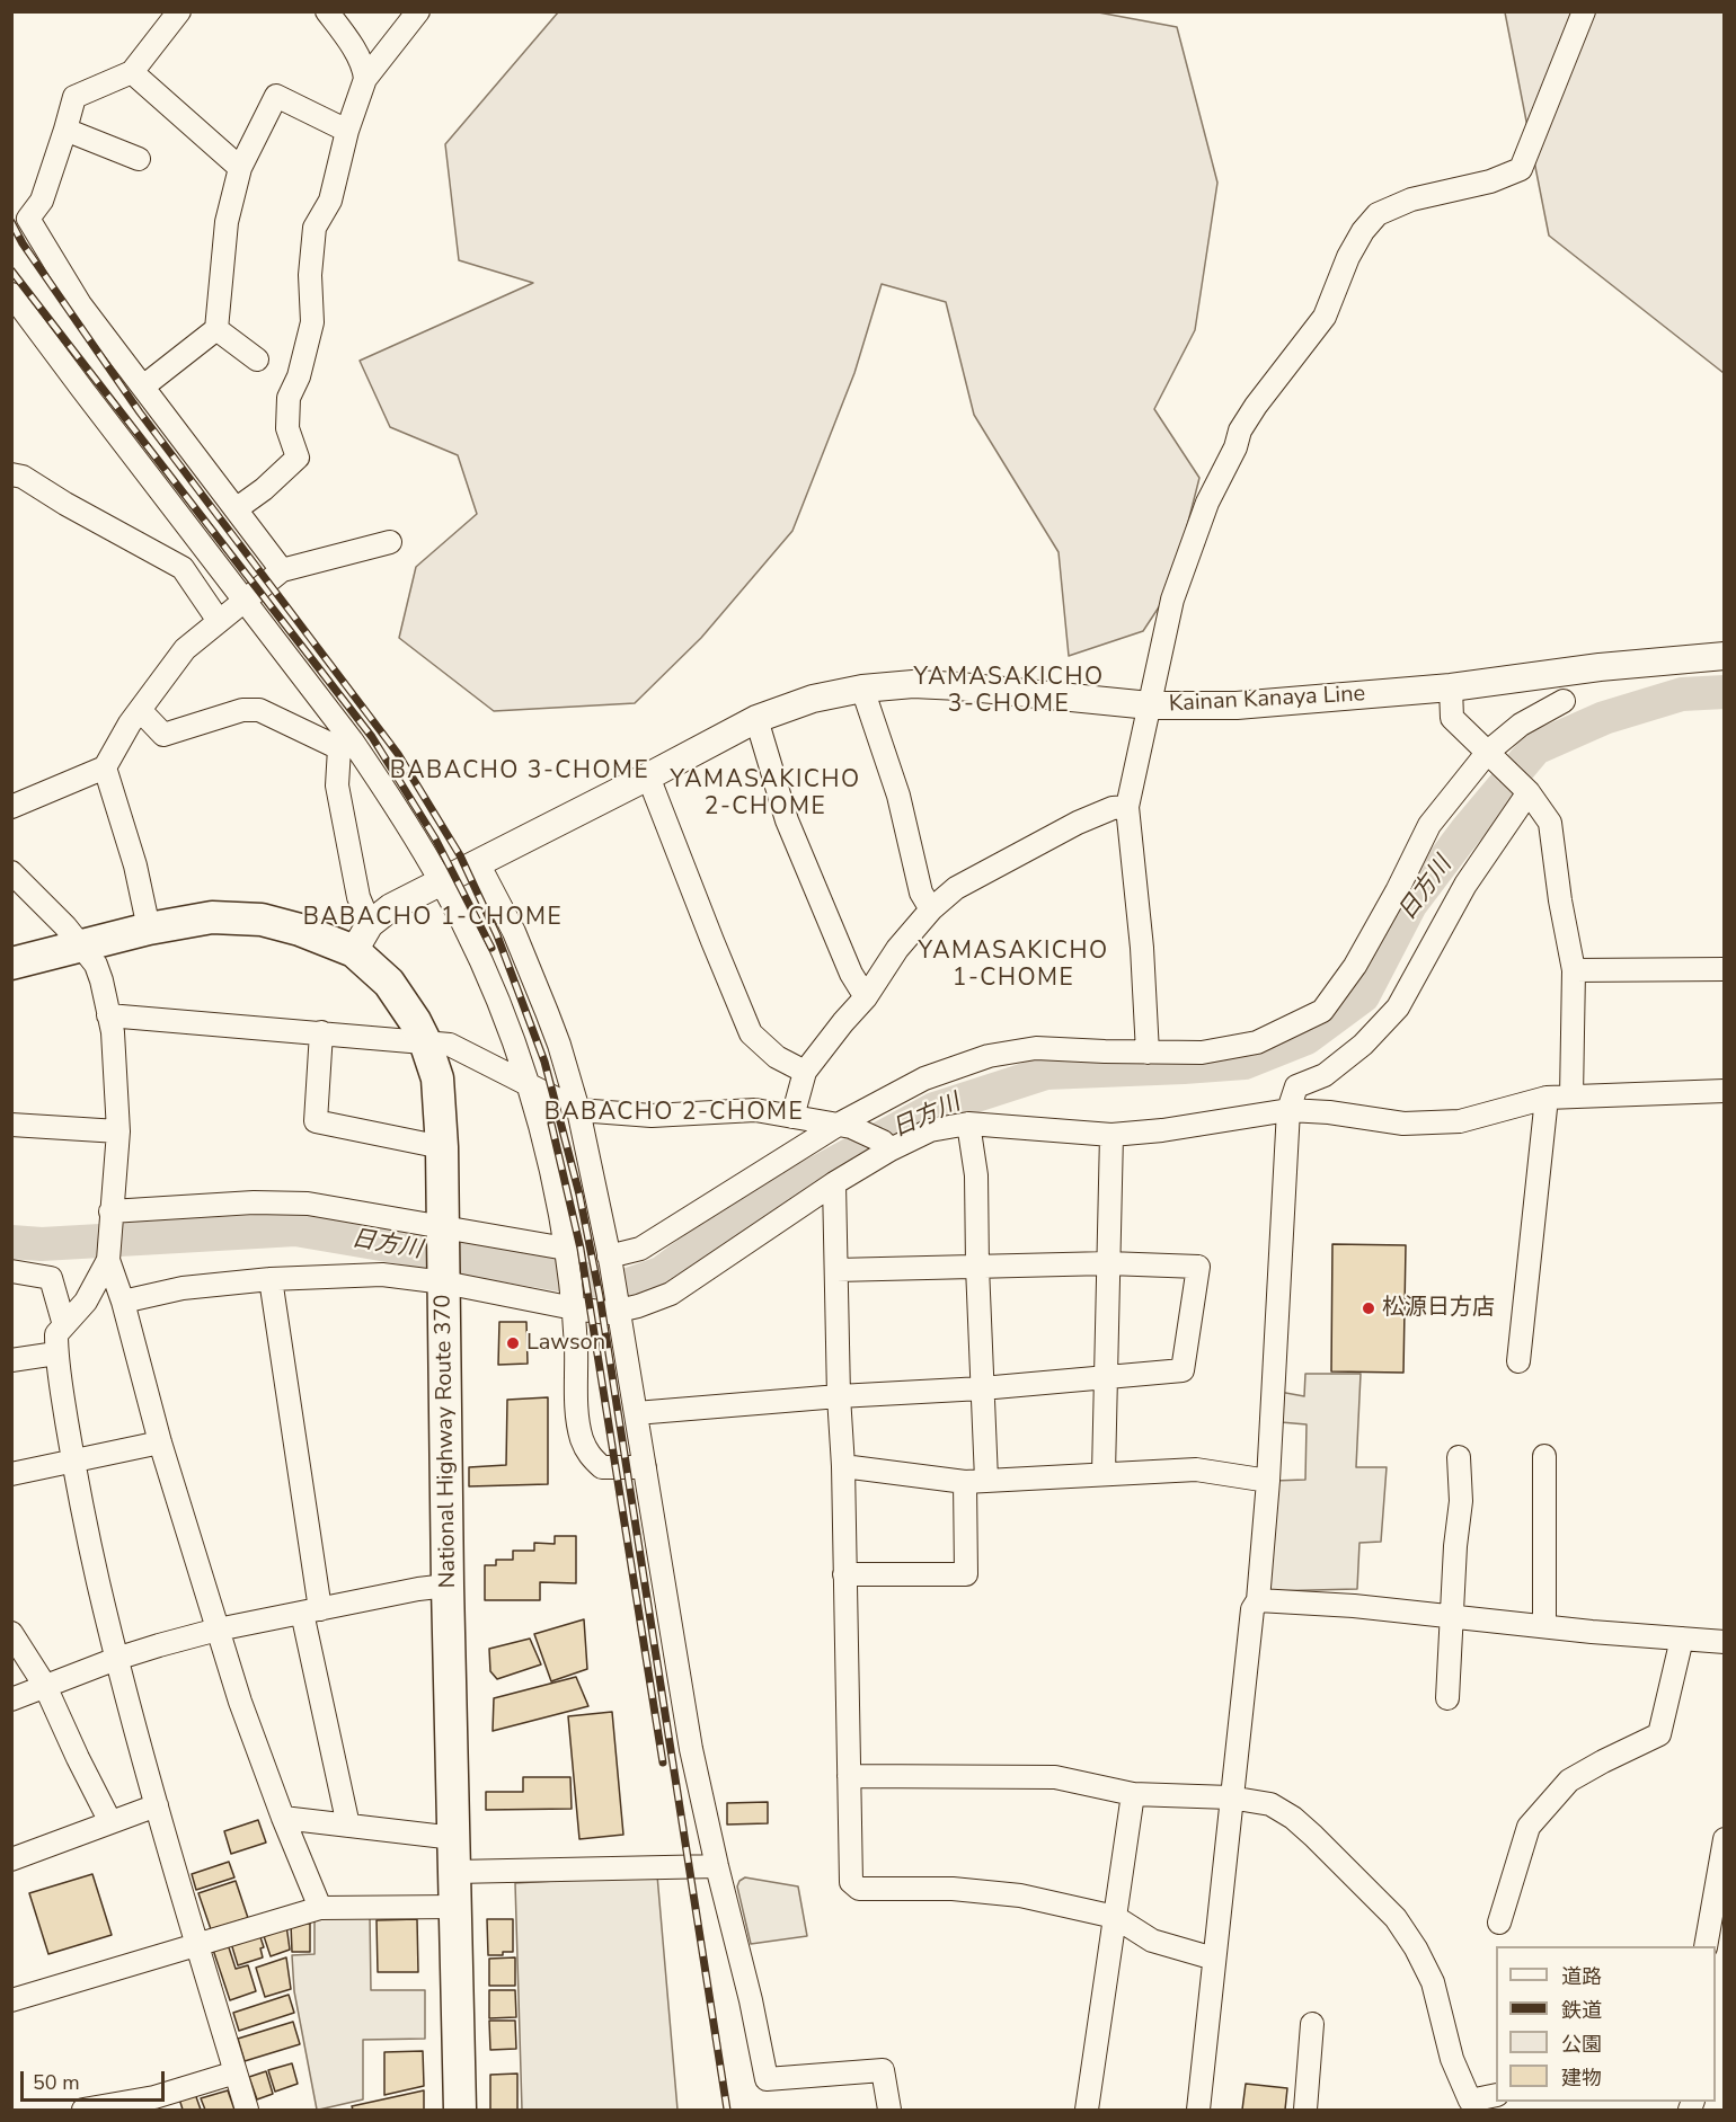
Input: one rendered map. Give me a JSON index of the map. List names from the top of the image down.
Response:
{
  "streets": {
    "highway": ["National Highway Route 370"],
    "main road": ["Kainan Kanaya Line"]
  },
  "crossings": [
    ["Kainan Kanaya Line", "National Highway Route 370"]
  ],
  "districts": [
    "YAMASAKICHO 3-CHOME",
    "BABACHO 3-CHOME",
    "YAMASAKICHO 2-CHOME",
    "BABACHO 1-CHOME",
    "YAMASAKICHO 1-CHOME",
    "BABACHO 2-CHOME"
  ],
  "water": ["日方川"],
  "places": ["松源日方店", "Lawson"],
  "legend": [
    "道路",
    "鉄道",
    "公園",
    "建物"
  ],
  "scale_bar": "50 m"
}
